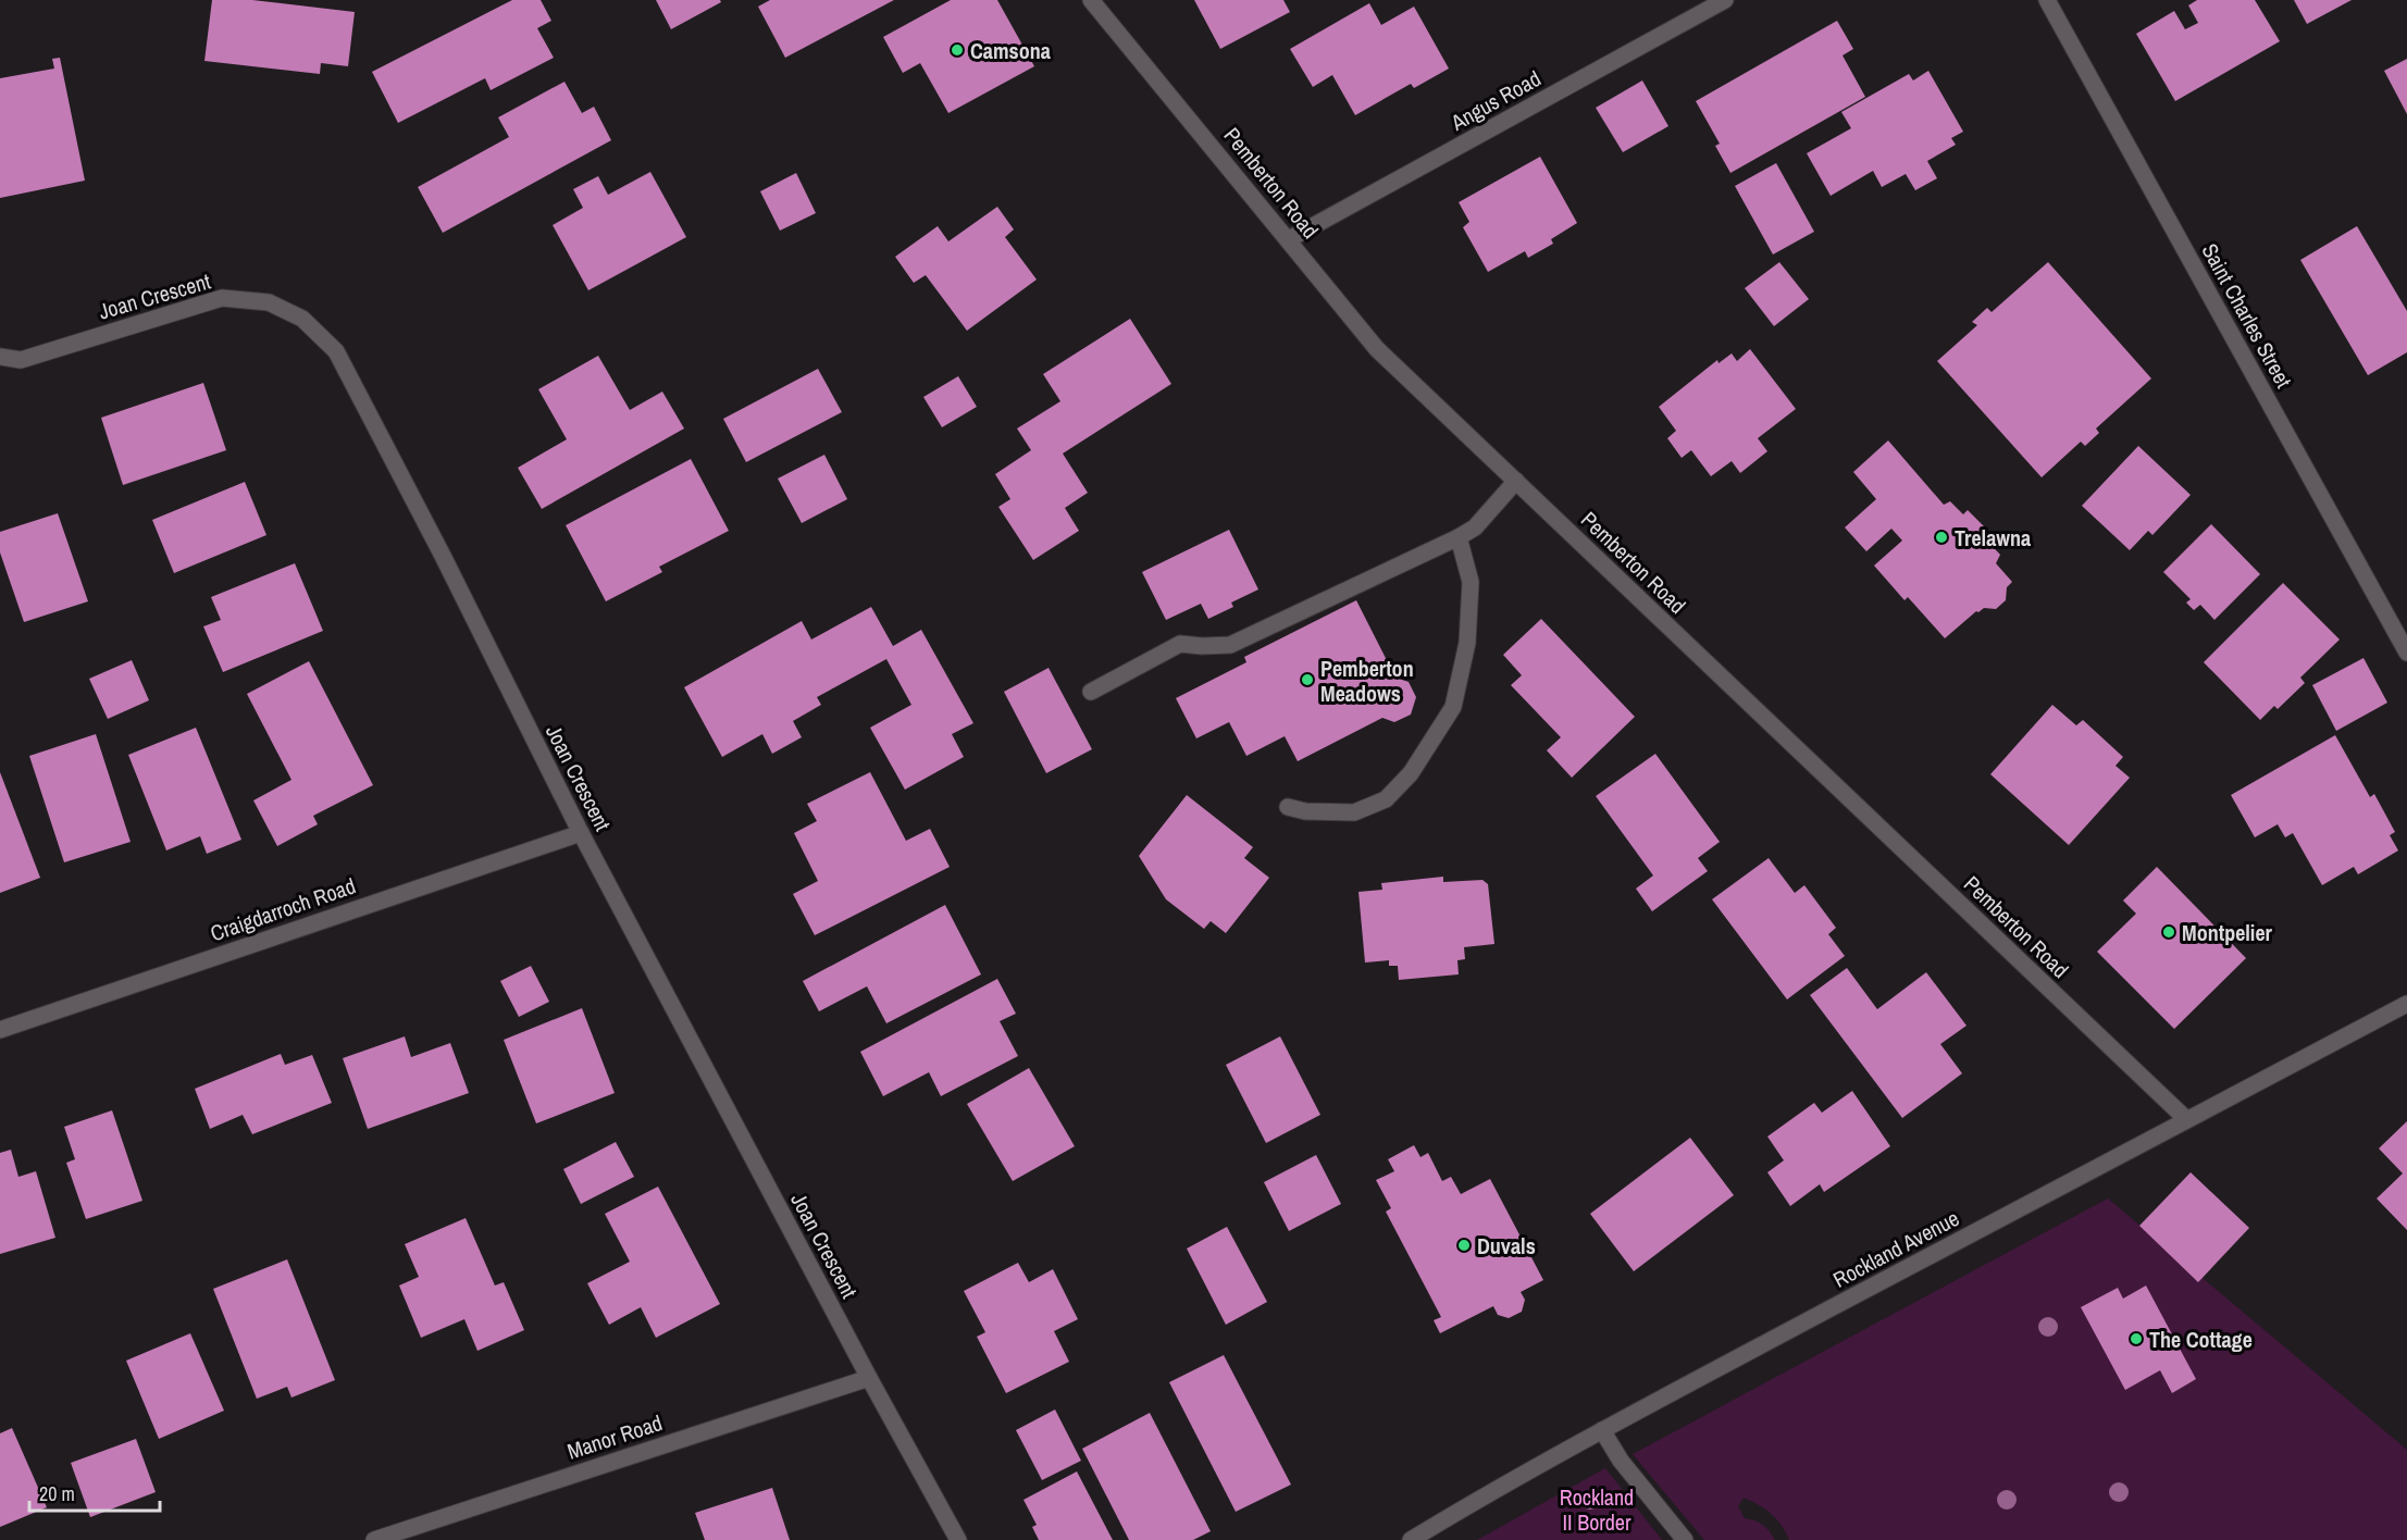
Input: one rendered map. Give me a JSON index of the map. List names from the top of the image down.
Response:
{
  "streets": {
    "street": [
      "Angus Road",
      "Pemberton Road",
      "Joan Crescent",
      "Saint Charles Street",
      "Craigdarroch Road",
      "Rockland Avenue",
      "Manor Road"
    ]
  },
  "crossings": [
    ["Angus Road", "Pemberton Road"],
    ["Pemberton Road", "Rockland Avenue"],
    ["Joan Crescent", "Craigdarroch Road"],
    ["Joan Crescent", "Manor Road"]
  ],
  "parks": ["Rockland II Border"],
  "places": [
    "Camsona",
    "Trelawna",
    "Pemberton Meadows",
    "Montpelier",
    "Duvals",
    "The Cottage"
  ],
  "scale_bar": "20 m"
}
